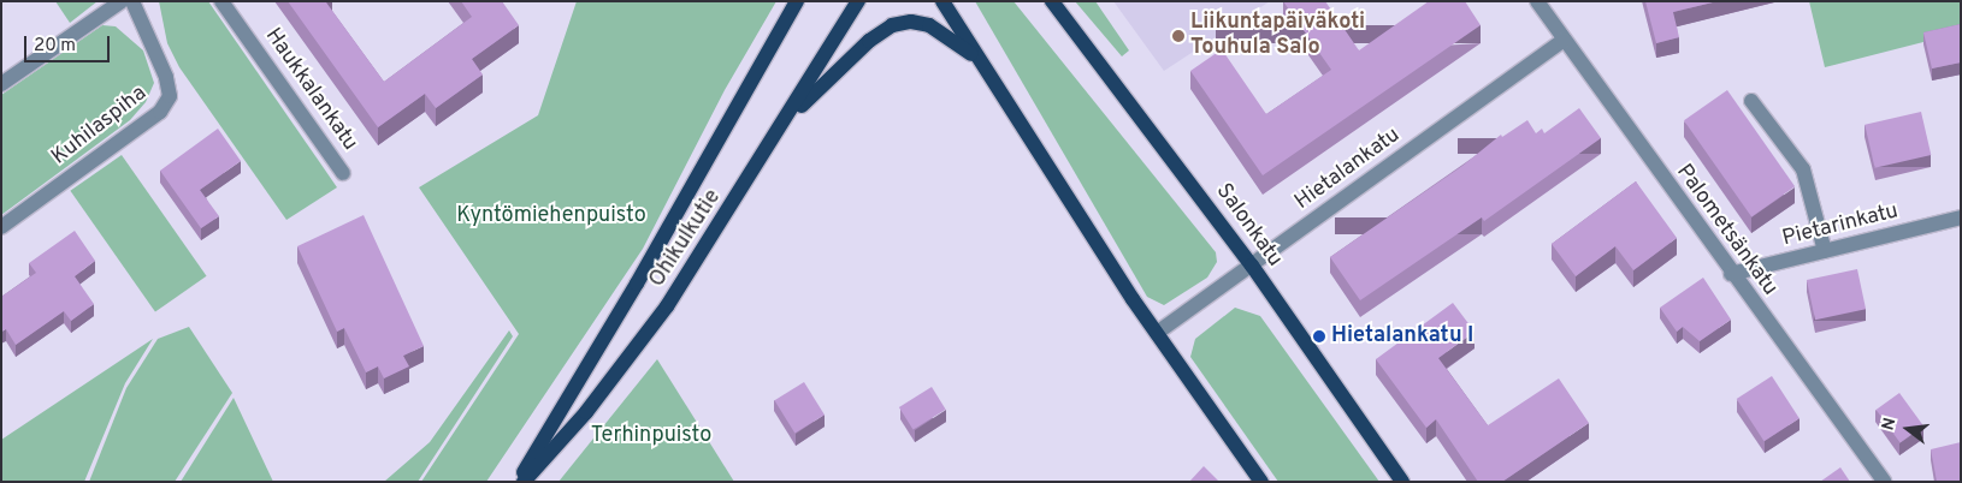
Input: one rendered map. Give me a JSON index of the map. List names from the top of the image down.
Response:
{
  "streets": {
    "main road": ["Salonkatu", "Ohikulkutie"],
    "street": [
      "Haukkalankatu",
      "Kuhilaspiha",
      "Hietalankatu",
      "Pietarinkatu",
      "Palometsänkatu"
    ]
  },
  "crossings": [
    ["Hietalankatu", "Salonkatu"],
    ["Hietalankatu", "Palometsänkatu"],
    ["Pietarinkatu", "Palometsänkatu"]
  ],
  "parks": ["Kyntömiehenpuisto", "Terhinpuisto"],
  "places": ["Liikuntapäiväkoti Touhula Salo", "Hietalankatu I"],
  "scale_bar": "20 m",
  "north": "left"
}
